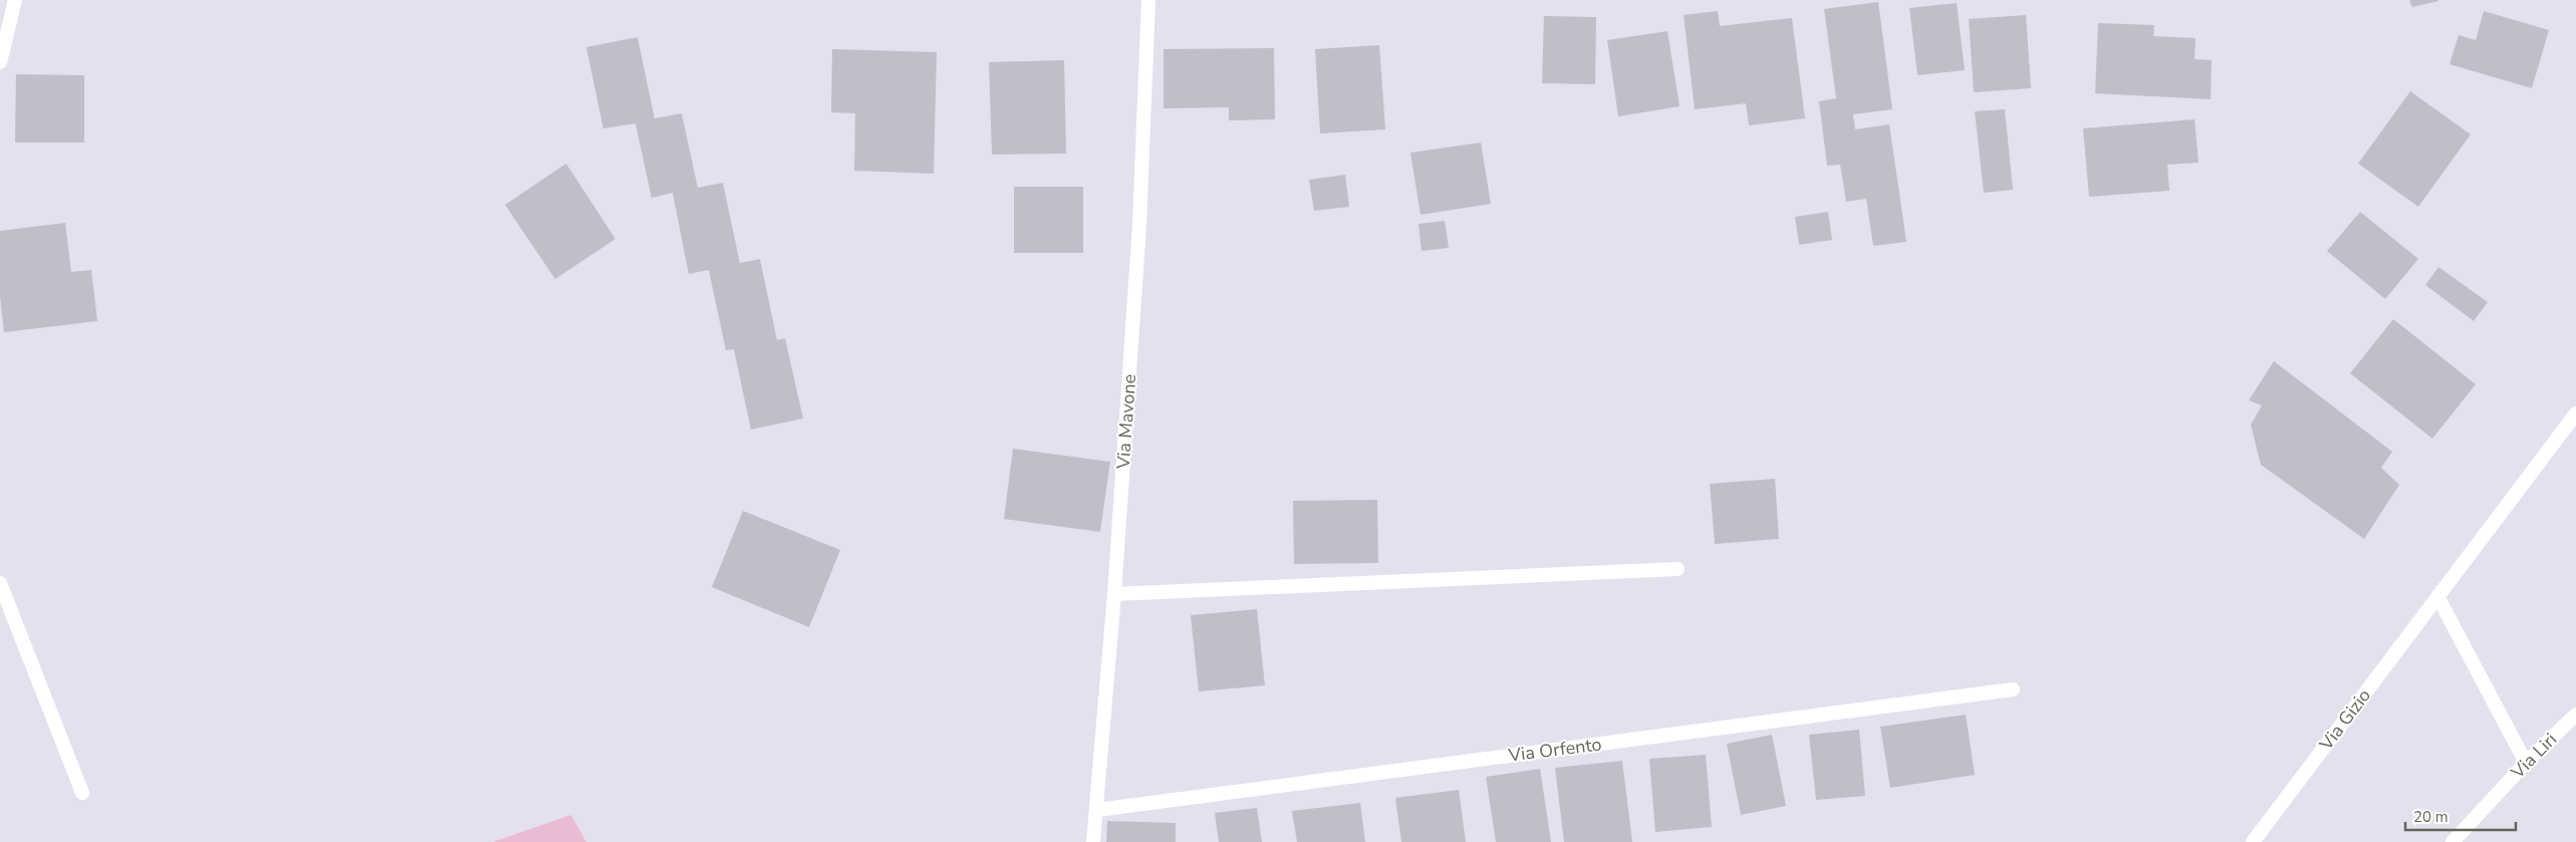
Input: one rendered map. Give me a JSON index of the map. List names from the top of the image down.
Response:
{
  "streets": {
    "street": [
      "Via Mavone",
      "Via Gizio",
      "Via Orfento",
      "Via Liri"
    ]
  },
  "crossings": [
    ["Via Mavone", "Via Orfento"]
  ],
  "scale_bar": "20 m"
}
